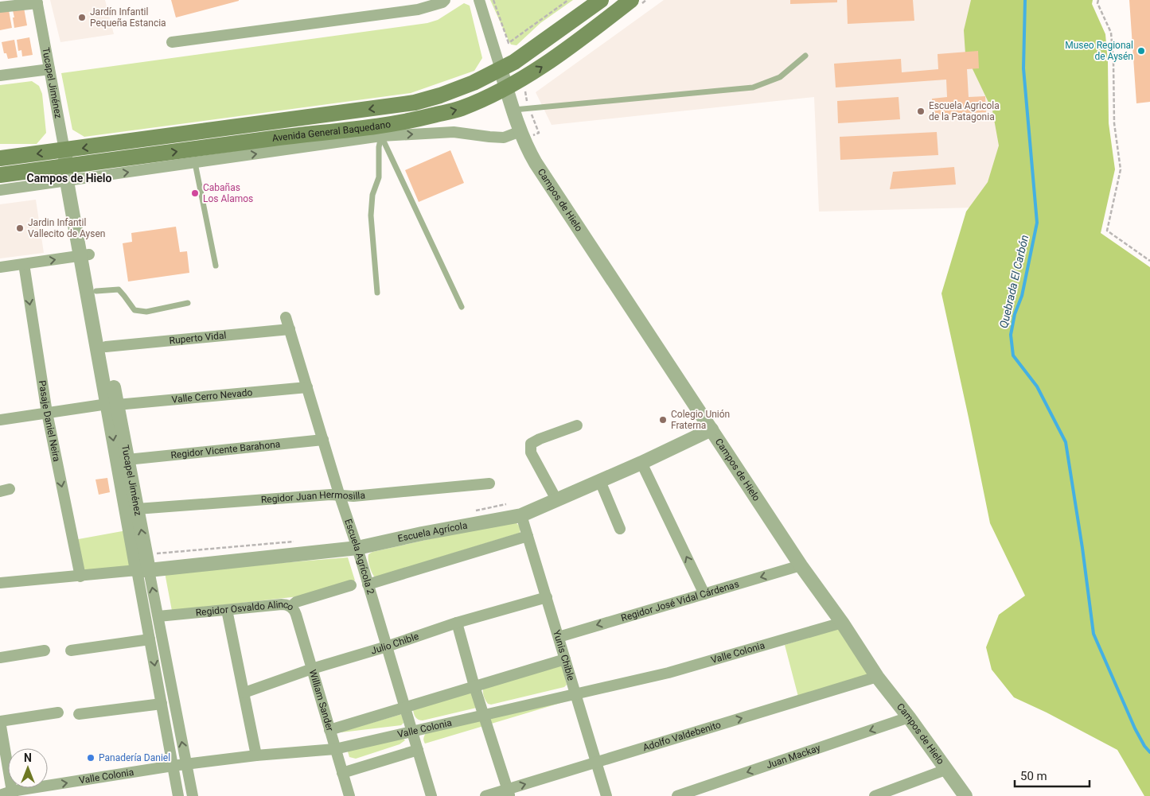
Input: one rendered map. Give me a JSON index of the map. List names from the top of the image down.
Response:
{
  "streets": {
    "main road": ["Avenida General Baquedano"],
    "street": [
      "Tucapel Jiménez",
      "Campos de Hielo",
      "Ruperto Vidal",
      "Valle Cerro Nevado",
      "Pasaje Daniel Neira",
      "Regidor Vicente Barahona",
      "Regidor Juan Hermosilla",
      "Escuela Agrícola",
      "Escuela Agrícola 2",
      "Regidor José Vidal Cárdenas",
      "Regidor Osvaldo Alinco",
      "Julio Chible",
      "Valle Colonia",
      "Yunis Chible",
      "William Sander",
      "Adolfo Valdebenito",
      "Juan Mackay"
    ]
  },
  "crossings": [
    ["Tucapel Jiménez", "Avenida General Baquedano"],
    ["Tucapel Jiménez", "Ruperto Vidal"],
    ["Tucapel Jiménez", "Valle Cerro Nevado"],
    ["Tucapel Jiménez", "Regidor Vicente Barahona"],
    ["Tucapel Jiménez", "Regidor Juan Hermosilla"],
    ["Tucapel Jiménez", "Escuela Agrícola"],
    ["Tucapel Jiménez", "Regidor Osvaldo Alinco"],
    ["Tucapel Jiménez", "Valle Colonia"],
    ["Avenida General Baquedano", "Campos de Hielo"],
    ["Campos de Hielo", "Escuela Agrícola"],
    ["Campos de Hielo", "Regidor José Vidal Cárdenas"],
    ["Campos de Hielo", "Valle Colonia"],
    ["Campos de Hielo", "Adolfo Valdebenito"],
    ["Campos de Hielo", "Juan Mackay"],
    ["Ruperto Vidal", "Escuela Agrícola 2"],
    ["Valle Cerro Nevado", "Pasaje Daniel Neira"],
    ["Valle Cerro Nevado", "Escuela Agrícola 2"],
    ["Regidor Vicente Barahona", "Escuela Agrícola 2"],
    ["Regidor Juan Hermosilla", "Escuela Agrícola 2"],
    ["Escuela Agrícola", "Escuela Agrícola 2"],
    ["Escuela Agrícola", "Yunis Chible"],
    ["Escuela Agrícola 2", "Julio Chible"],
    ["Escuela Agrícola 2", "Valle Colonia"],
    ["Regidor José Vidal Cárdenas", "Yunis Chible"],
    ["Regidor Osvaldo Alinco", "William Sander"],
    ["Julio Chible", "Yunis Chible"],
    ["Julio Chible", "William Sander"],
    ["Valle Colonia", "Yunis Chible"],
    ["Valle Colonia", "William Sander"],
    ["Yunis Chible", "Adolfo Valdebenito"]
  ],
  "one_way": [
    "Pasaje Daniel Neira",
    "Regidor José Vidal Cárdenas",
    "Adolfo Valdebenito",
    "Juan Mackay"
  ],
  "districts": ["Campos de Hielo"],
  "water": ["Quebrada El Carbón"],
  "places": [
    "Jardín Infantil Pequeña Estancia",
    "Museo Regional de Aysén",
    "Escuela Agricola de la Patagonia",
    "Cabañas Los Alamos",
    "Jardin Infantil Vallecito de Aysen",
    "Colegio Unión Fraterna",
    "Panadería Daniel"
  ],
  "scale_bar": "50 m",
  "north": "top"
}
